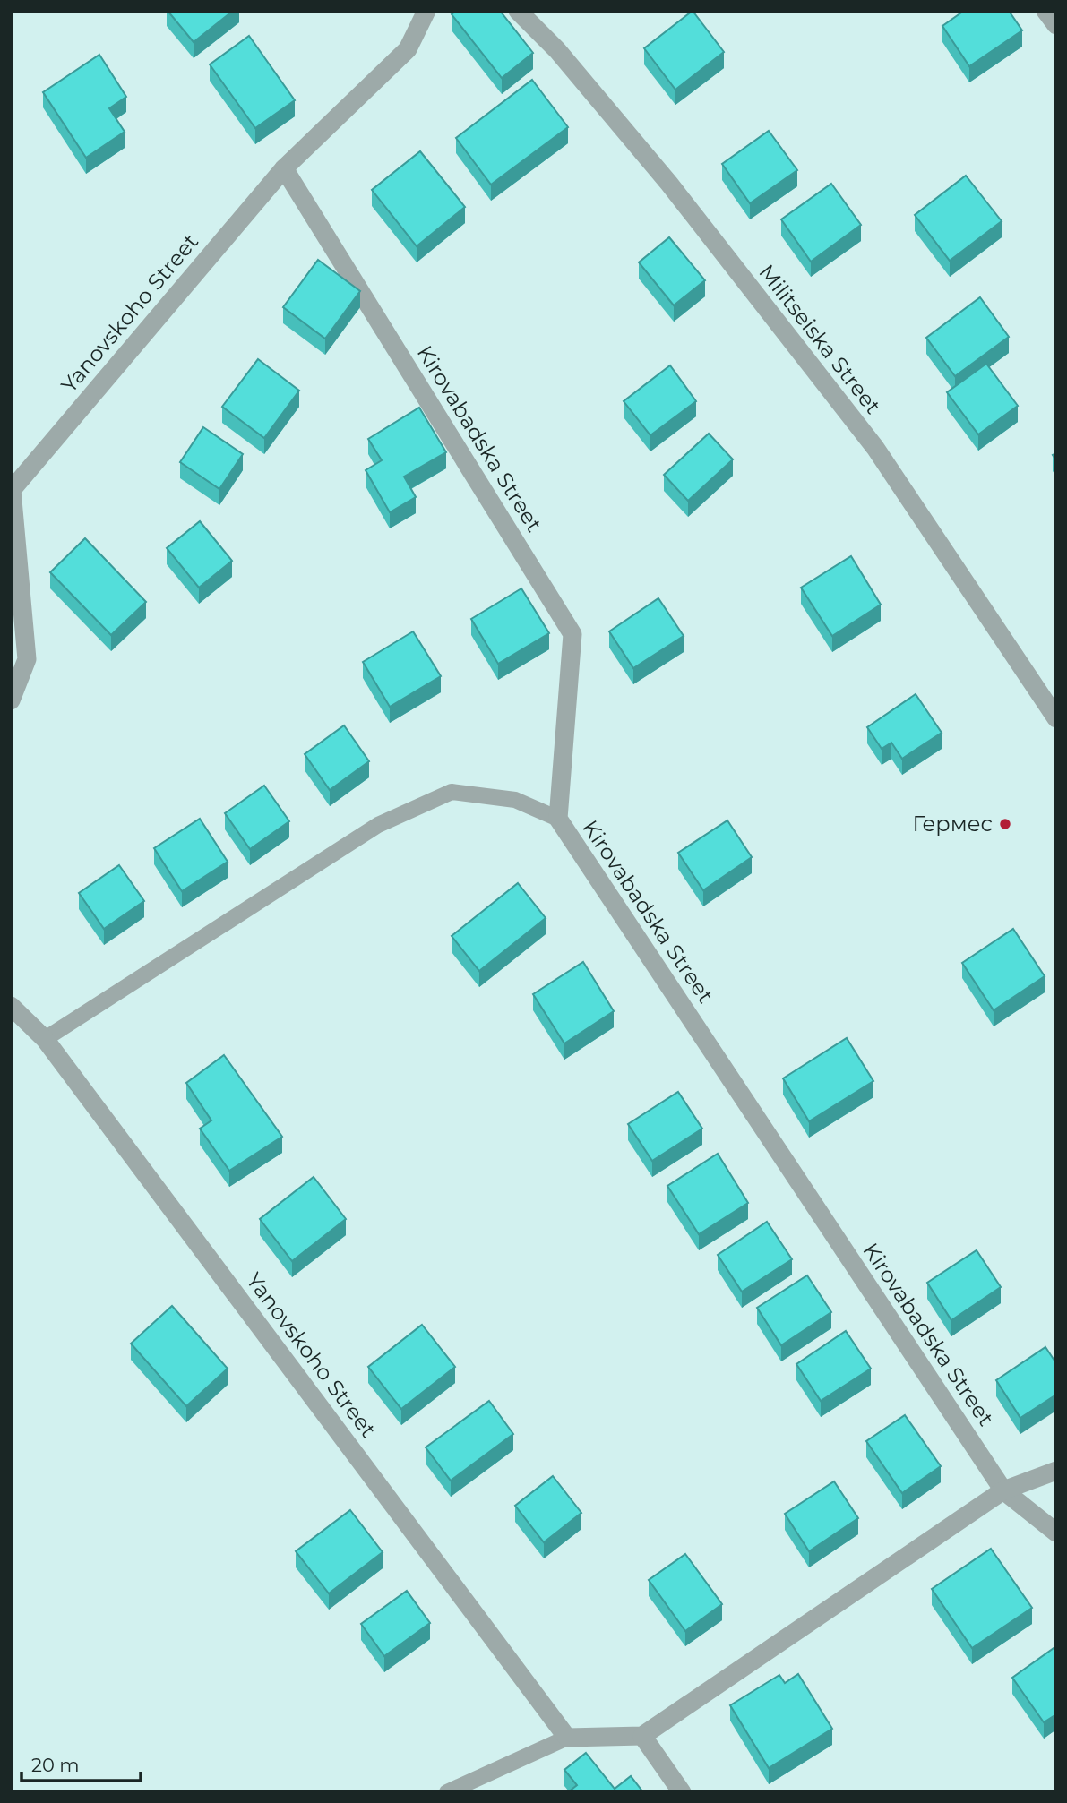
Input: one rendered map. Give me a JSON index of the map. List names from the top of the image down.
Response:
{
  "streets": {
    "street": ["Yanovskoho Street", "Militseiska Street", "Kirovabadska Street"]
  },
  "crossings": [
    ["Yanovskoho Street", "Kirovabadska Street"]
  ],
  "places": ["Гермес"],
  "scale_bar": "20 m"
}
